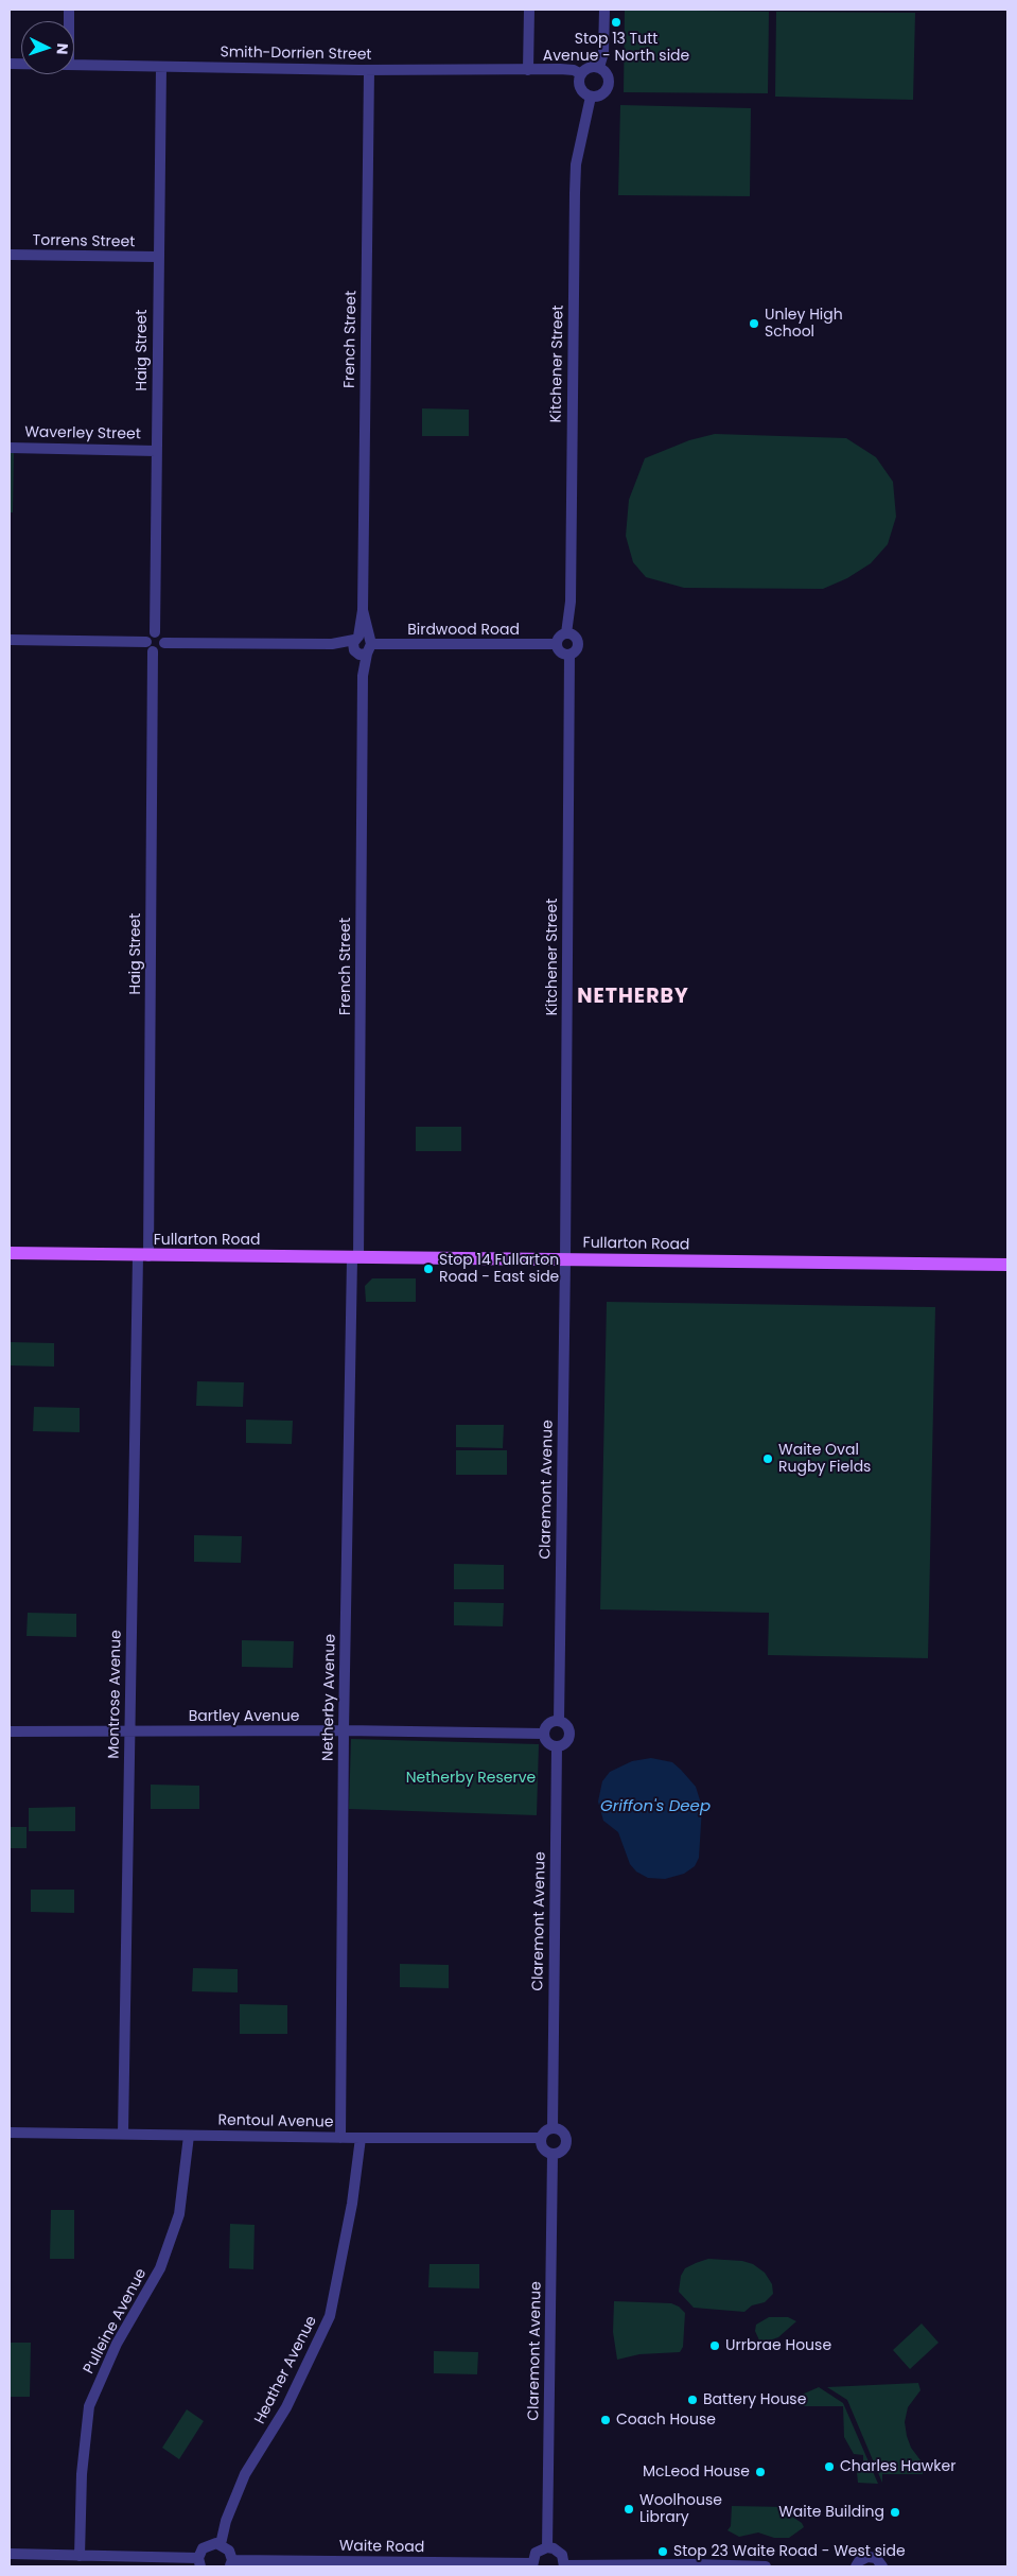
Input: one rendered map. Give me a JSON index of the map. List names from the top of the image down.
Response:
{
  "streets": {
    "main road": ["Fullarton Road"],
    "street": [
      "Smith-Dorrien Street",
      "Torrens Street",
      "French Street",
      "Haig Street",
      "Kitchener Street",
      "Waverley Street",
      "Birdwood Road",
      "Claremont Avenue",
      "Montrose Avenue",
      "Netherby Avenue",
      "Bartley Avenue",
      "Rentoul Avenue",
      "Pulleine Avenue",
      "Heather Avenue",
      "Waite Road"
    ]
  },
  "crossings": [
    ["Smith-Dorrien Street", "French Street"],
    ["Smith-Dorrien Street", "Haig Street"],
    ["Smith-Dorrien Street", "Kitchener Street"],
    ["Torrens Street", "Haig Street"],
    ["French Street", "Birdwood Road"],
    ["French Street", "Fullarton Road"],
    ["French Street", "Netherby Avenue"],
    ["Haig Street", "Waverley Street"],
    ["Haig Street", "Birdwood Road"],
    ["Haig Street", "Fullarton Road"],
    ["Haig Street", "Montrose Avenue"],
    ["Kitchener Street", "Birdwood Road"],
    ["Kitchener Street", "Fullarton Road"],
    ["Kitchener Street", "Claremont Avenue"],
    ["Fullarton Road", "Claremont Avenue"],
    ["Fullarton Road", "Montrose Avenue"],
    ["Fullarton Road", "Netherby Avenue"],
    ["Claremont Avenue", "Bartley Avenue"],
    ["Claremont Avenue", "Rentoul Avenue"],
    ["Montrose Avenue", "Bartley Avenue"],
    ["Montrose Avenue", "Rentoul Avenue"],
    ["Netherby Avenue", "Bartley Avenue"],
    ["Netherby Avenue", "Rentoul Avenue"],
    ["Rentoul Avenue", "Pulleine Avenue"],
    ["Rentoul Avenue", "Heather Avenue"]
  ],
  "districts": ["NETHERBY"],
  "water": ["Griffon's Deep"],
  "parks": ["Netherby Reserve"],
  "places": [
    "Stop 13 Tutt Avenue - North side",
    "Unley High School",
    "Stop 14 Fullarton Road - East side",
    "Waite Oval Rugby Fields",
    "Urrbrae House",
    "Battery House",
    "Coach House",
    "Charles Hawker",
    "McLeod House",
    "Woolhouse Library",
    "Waite Building",
    "Stop 23 Waite Road - West side"
  ],
  "north": "right"
}
